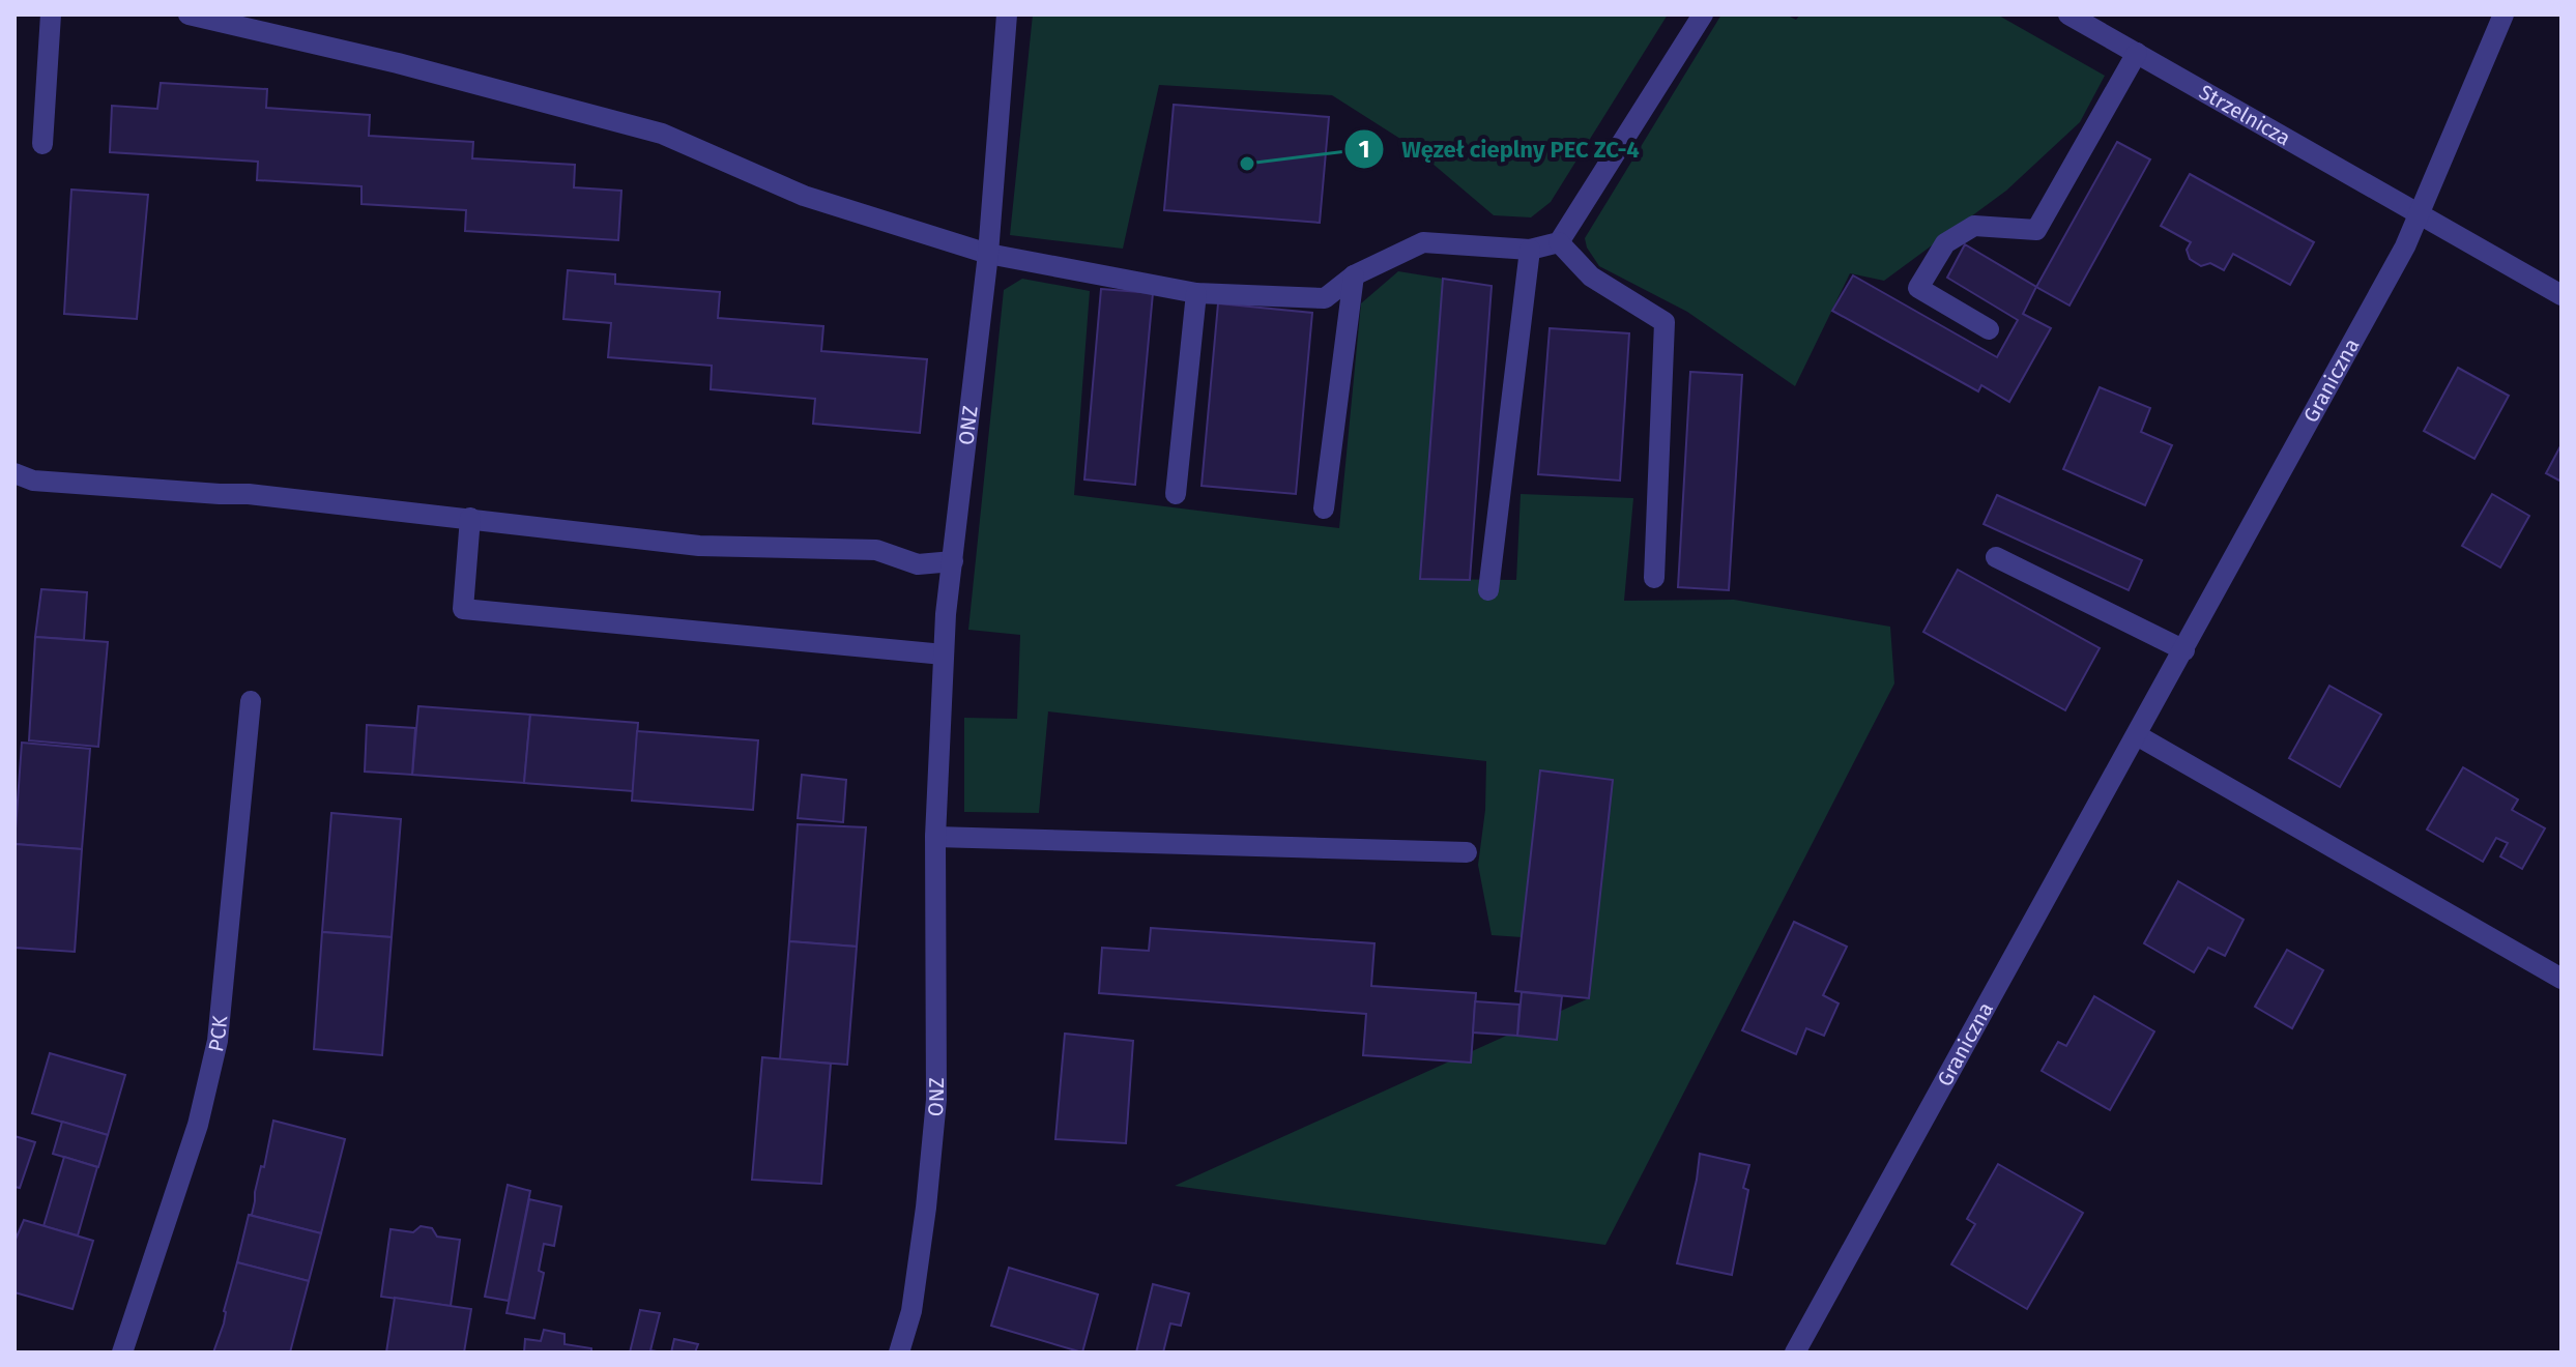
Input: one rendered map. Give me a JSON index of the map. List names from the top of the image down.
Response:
{
  "streets": {
    "street": [
      "Strzelnicza",
      "Graniczna",
      "ONZ",
      "PCK"
    ]
  },
  "crossings": [
    ["Strzelnicza", "Graniczna"]
  ],
  "places": ["Węzeł cieplny PEC ZC-4"]
}
